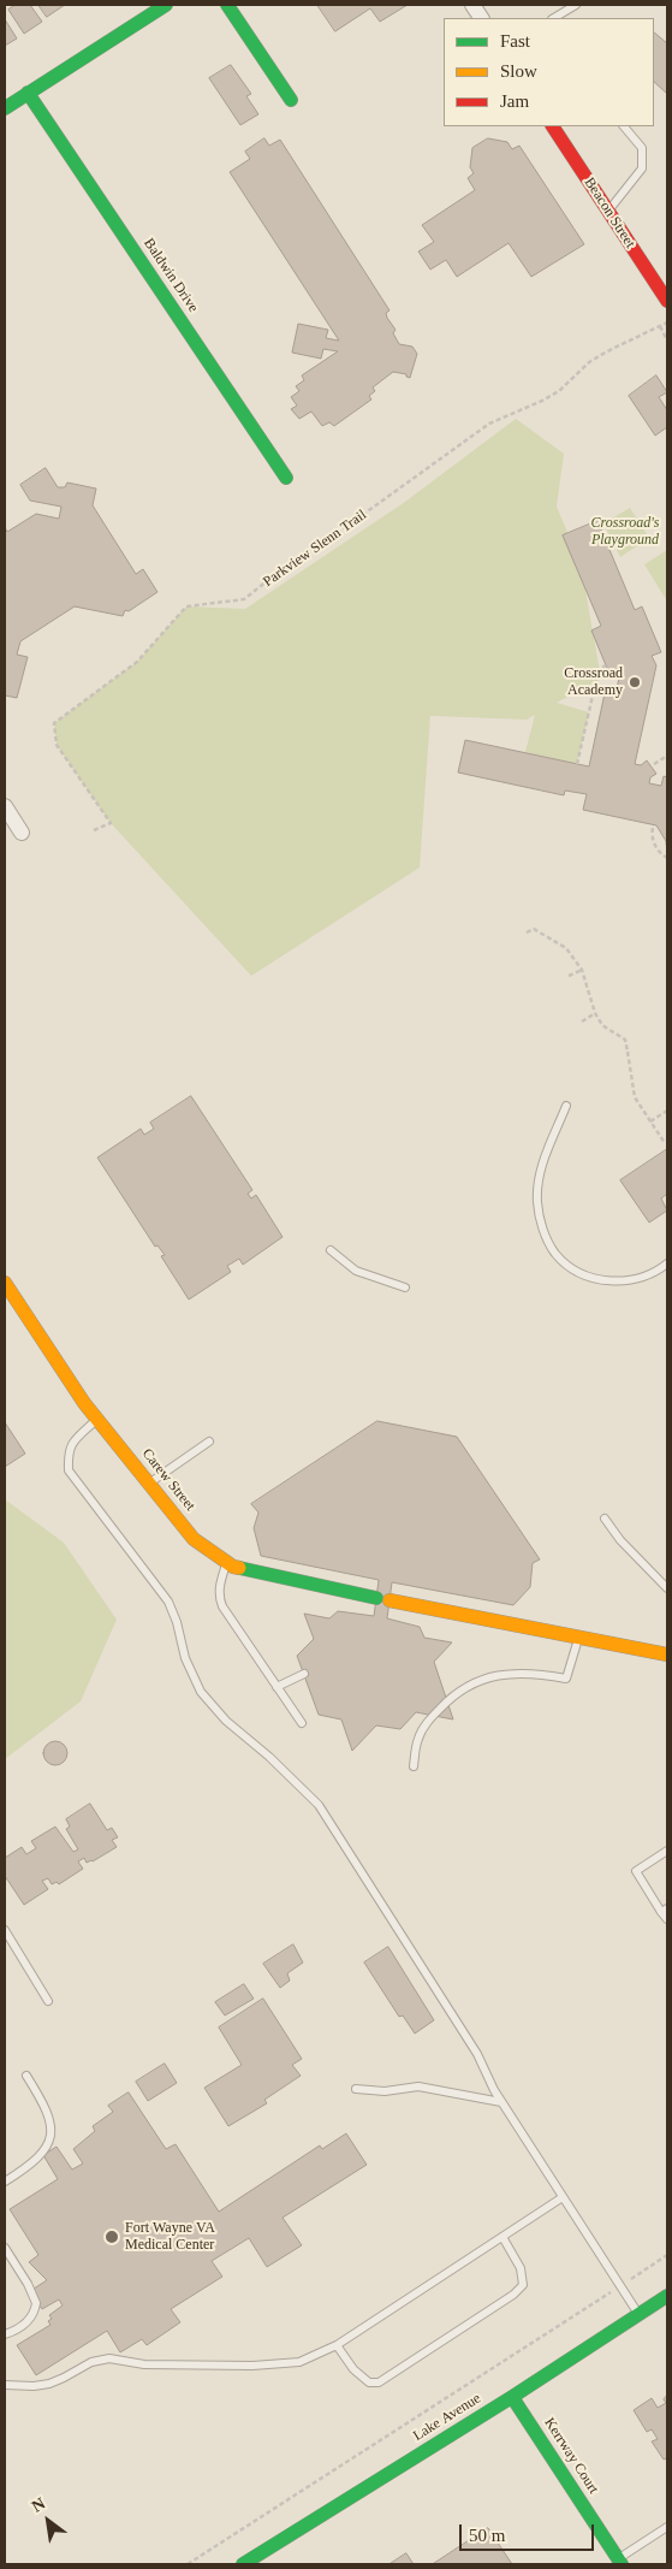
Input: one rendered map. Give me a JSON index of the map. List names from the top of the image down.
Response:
{
  "streets": {
    "street": [
      "Beacon Street",
      "Baldwin Drive",
      "Carew Street",
      "Lake Avenue",
      "Kerrway Court"
    ],
    "path": ["Parkview Slenn Trail"]
  },
  "crossings": [
    ["Lake Avenue", "Kerrway Court"]
  ],
  "parks": ["Crossroad's Playground"],
  "places": ["Crossroad Academy", "Fort Wayne VA Medical Center"],
  "legend": ["Fast", "Slow", "Jam"],
  "scale_bar": "50 m",
  "north": "top left"
}
